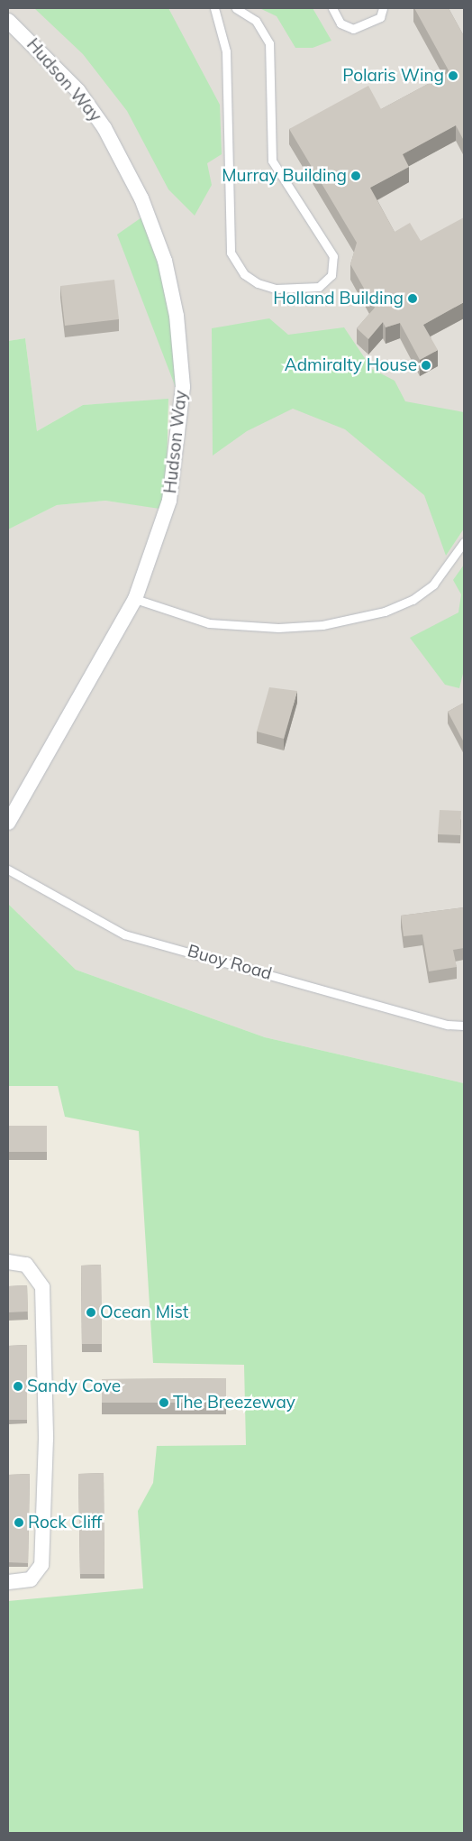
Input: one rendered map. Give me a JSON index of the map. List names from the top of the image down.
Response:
{
  "streets": {
    "street": ["Hudson Way"],
    "lane": ["Buoy Road"]
  },
  "places": [
    "Polaris Wing",
    "Murray Building",
    "Holland Building",
    "Admiralty House",
    "Ocean Mist",
    "Sandy Cove",
    "The Breezeway",
    "Rock Cliff"
  ]
}
